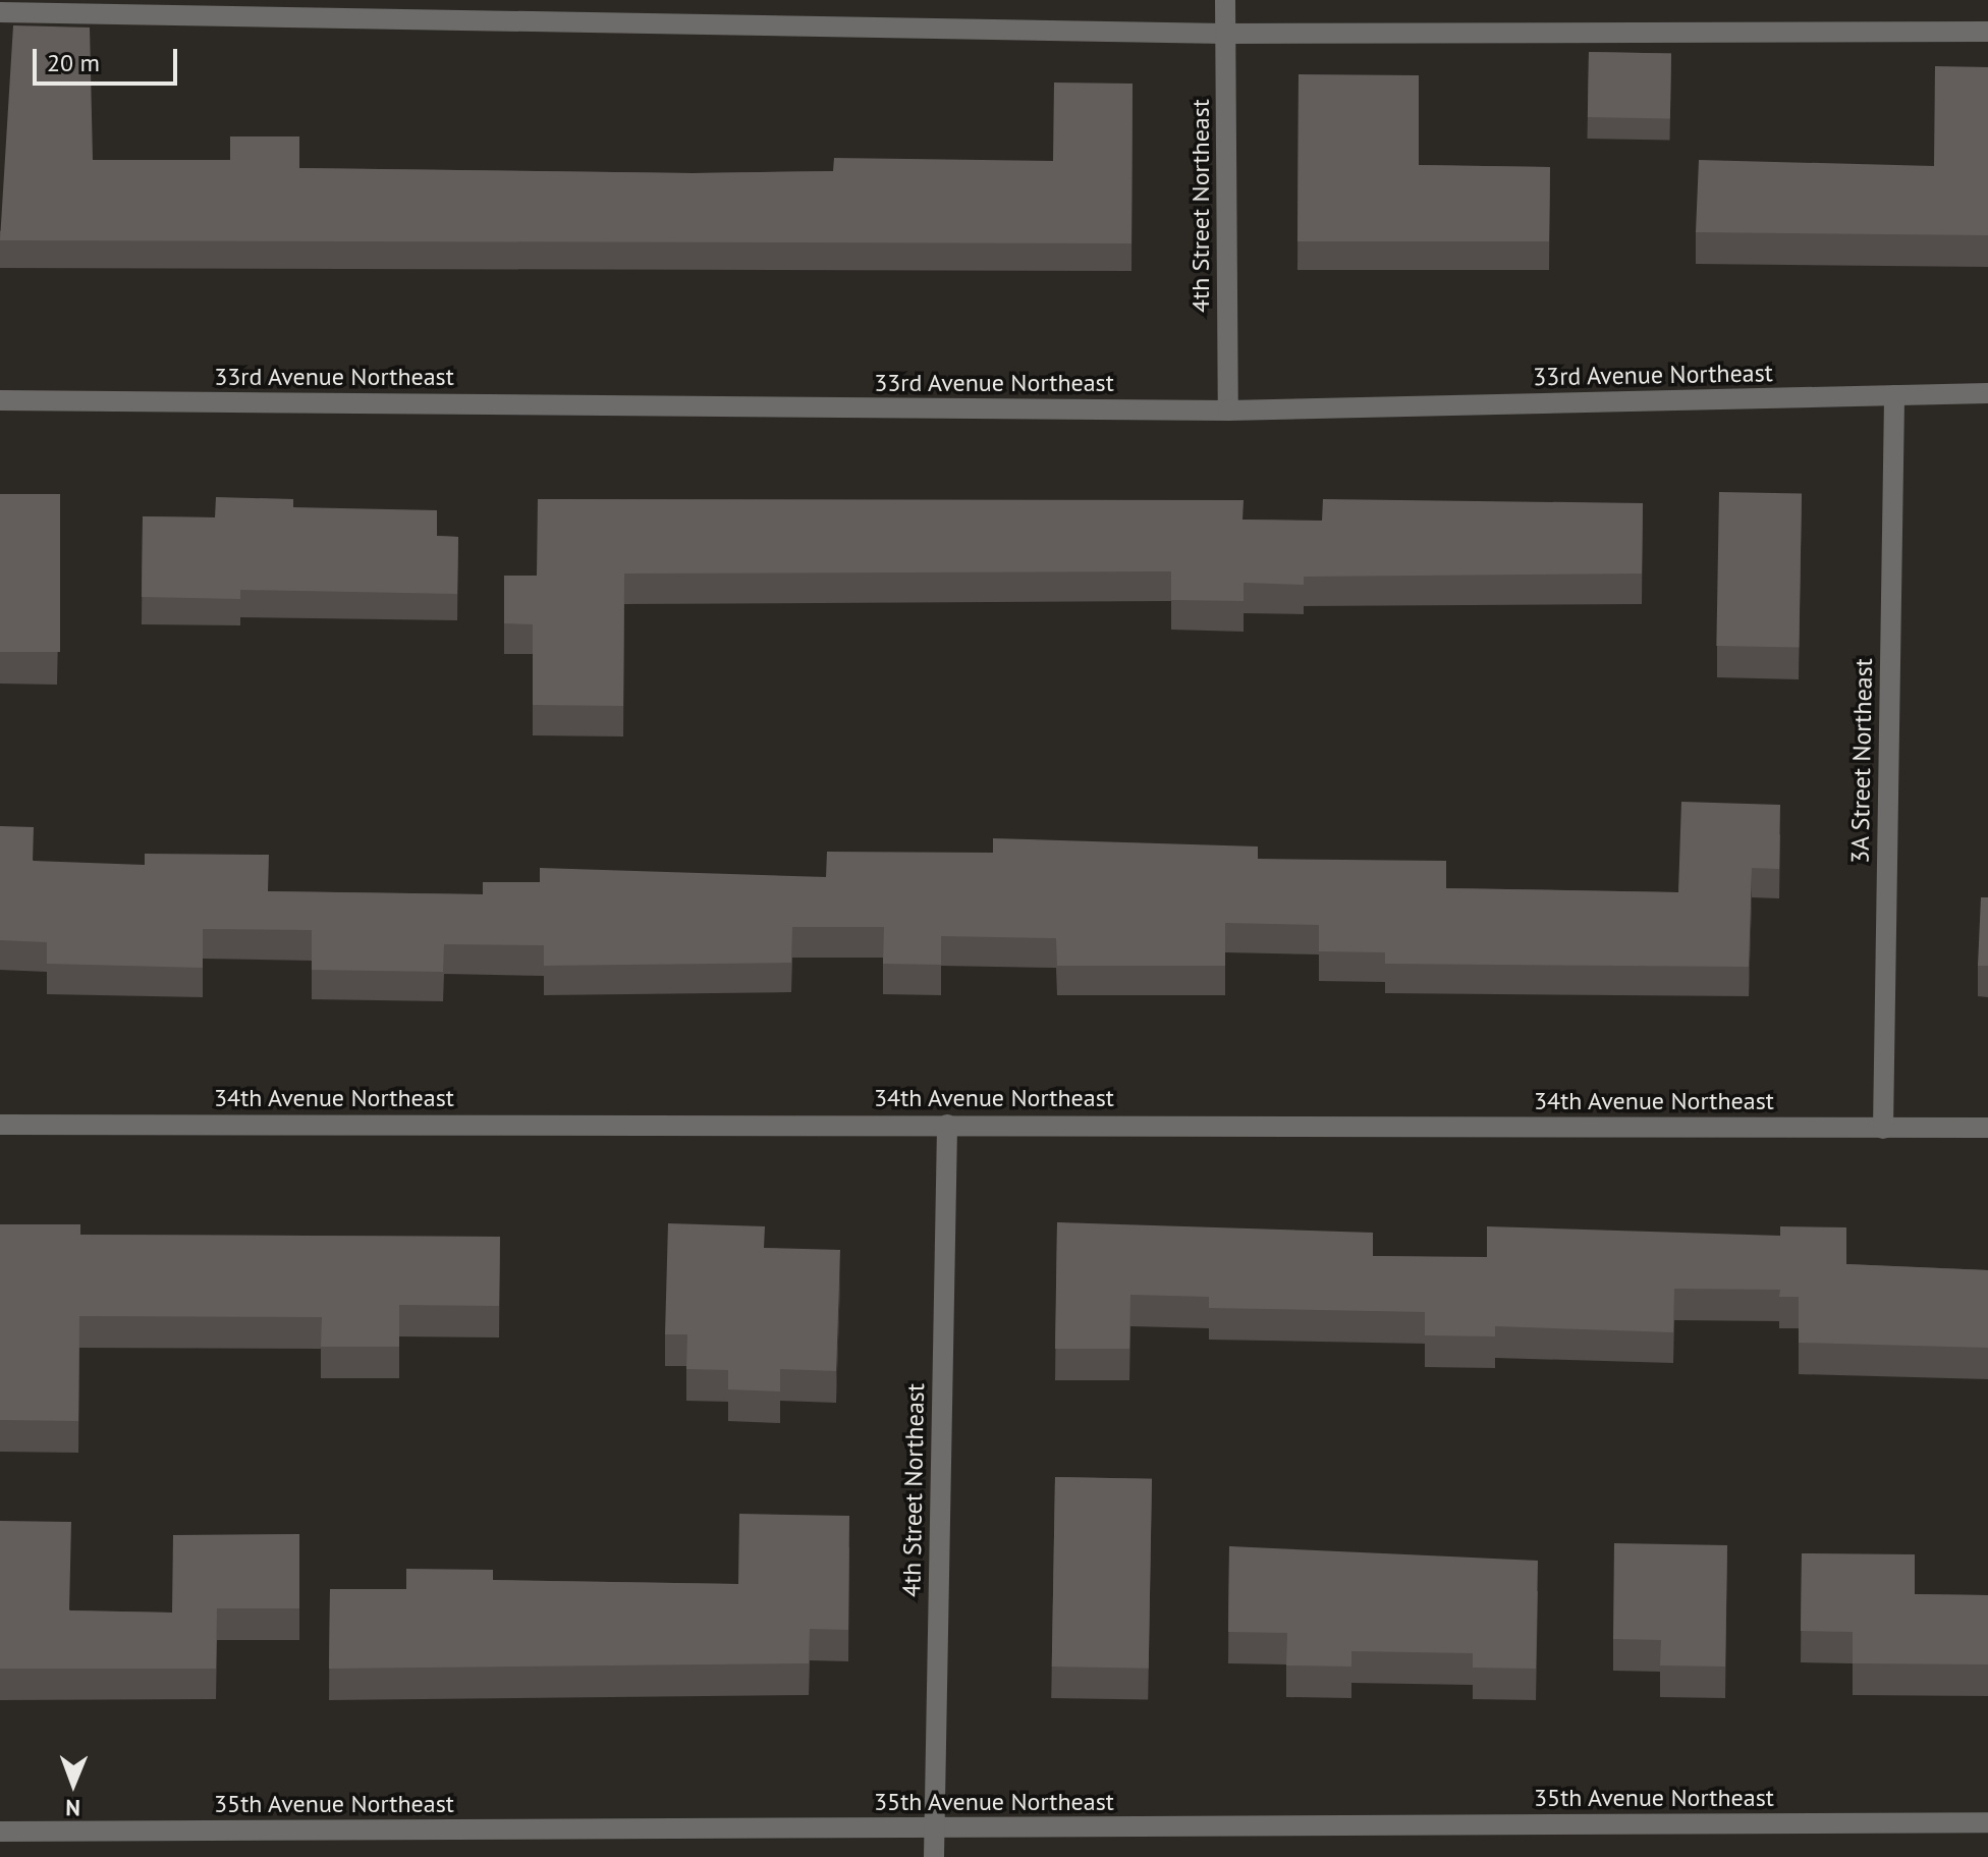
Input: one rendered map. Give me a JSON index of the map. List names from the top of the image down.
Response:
{
  "streets": {
    "street": [
      "4th Street Northeast",
      "33rd Avenue Northeast",
      "3A Street Northeast",
      "34th Avenue Northeast",
      "35th Avenue Northeast"
    ]
  },
  "crossings": [
    ["4th Street Northeast", "33rd Avenue Northeast"],
    ["4th Street Northeast", "34th Avenue Northeast"],
    ["4th Street Northeast", "35th Avenue Northeast"],
    ["33rd Avenue Northeast", "3A Street Northeast"],
    ["3A Street Northeast", "34th Avenue Northeast"]
  ],
  "scale_bar": "20 m",
  "north": "bottom"
}
